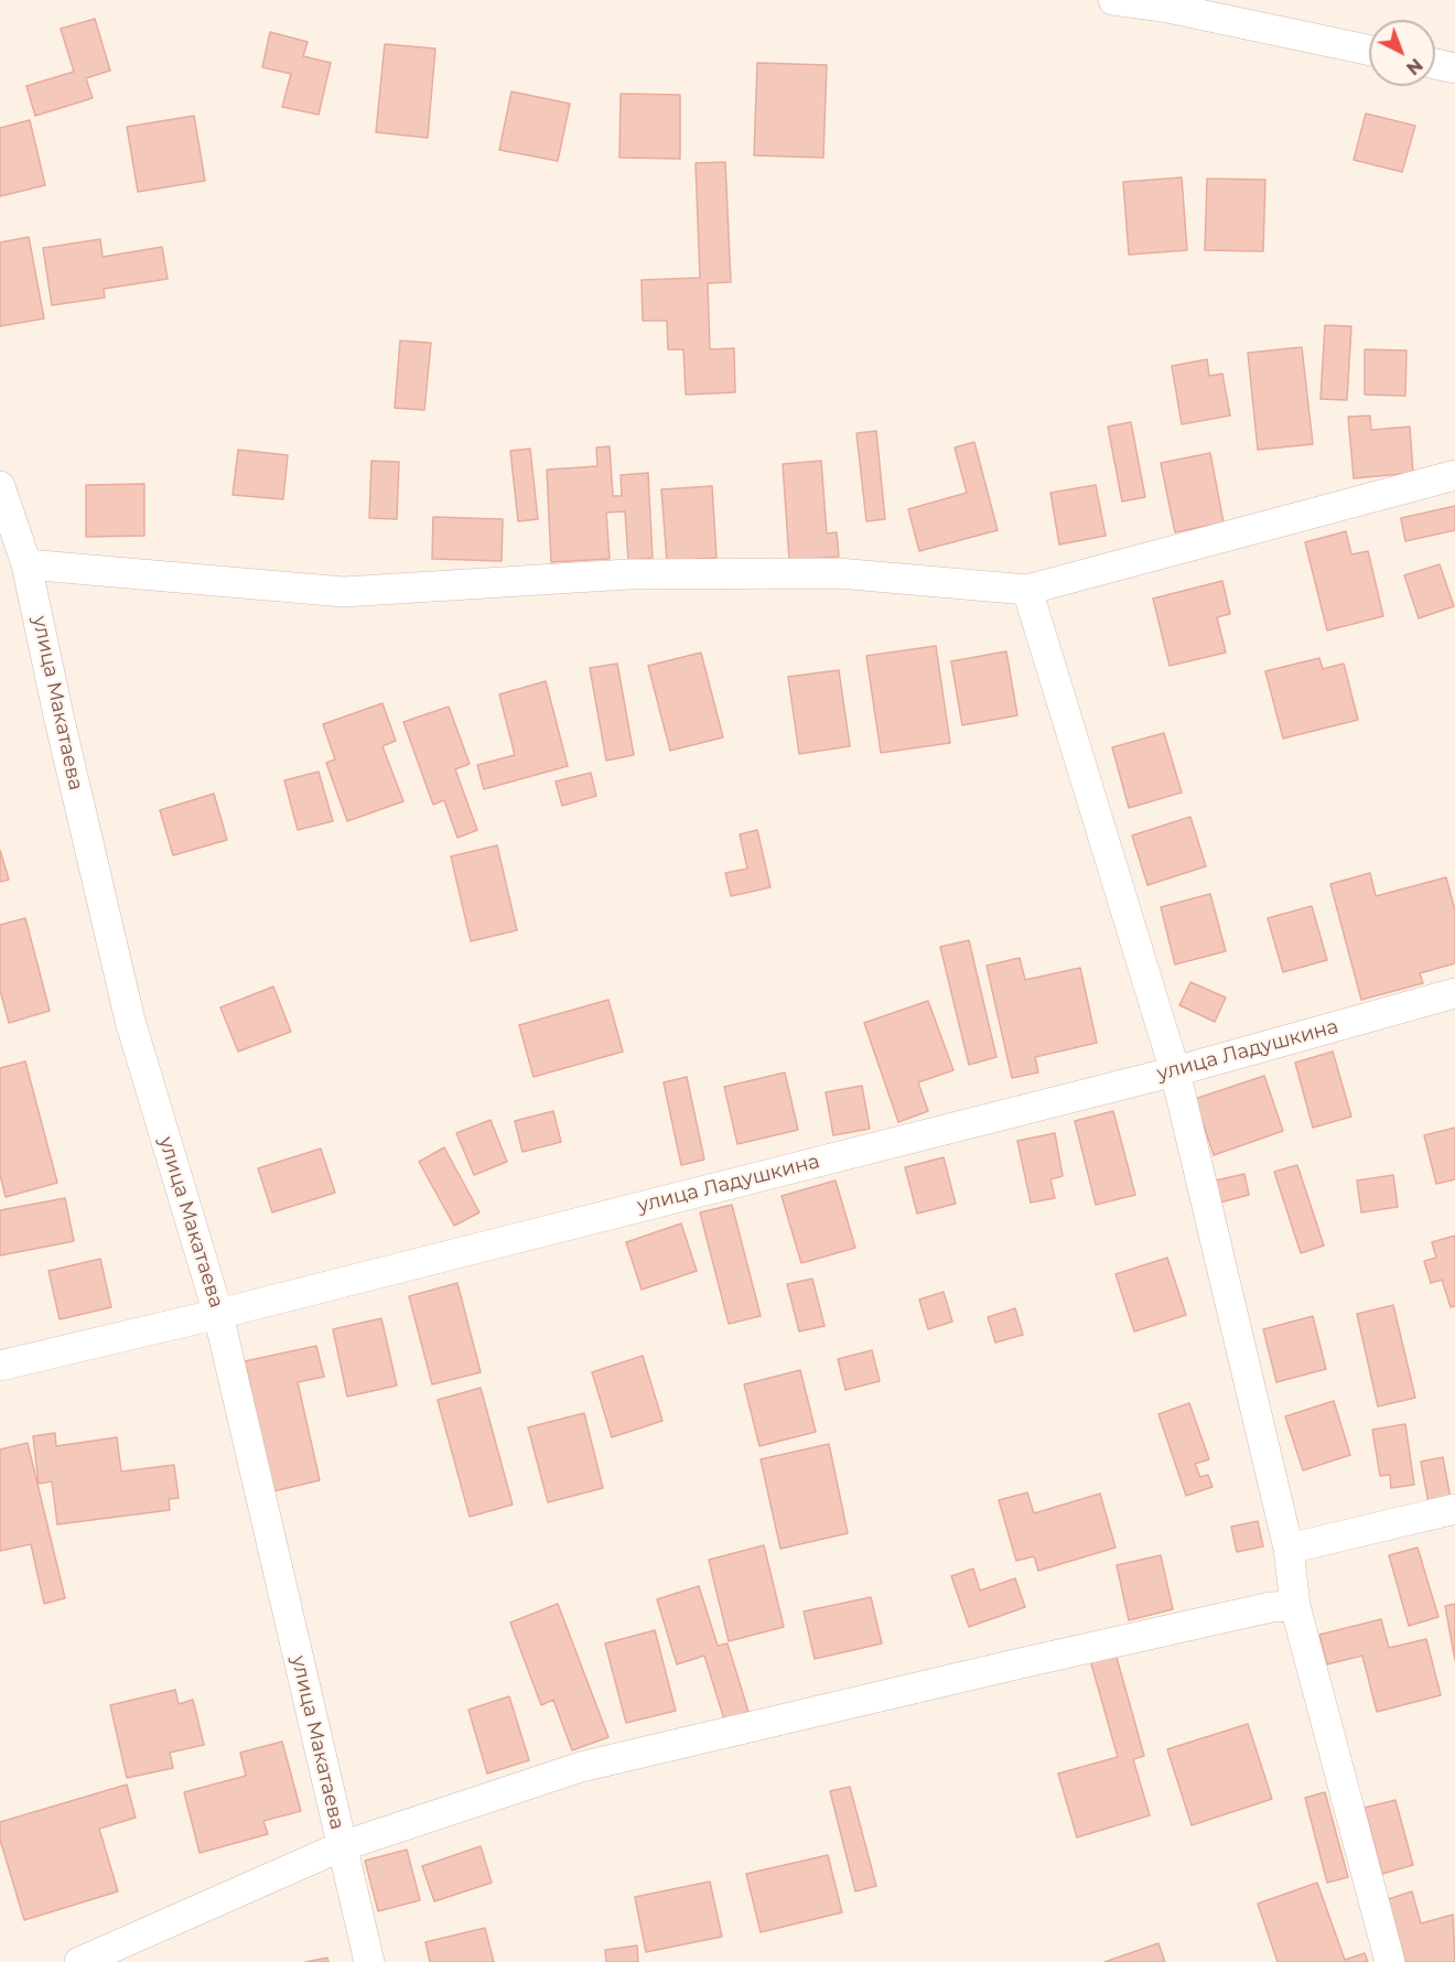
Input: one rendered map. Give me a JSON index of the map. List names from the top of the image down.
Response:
{
  "streets": {
    "street": ["улица Макатаева", "улица Ладушкина"]
  },
  "crossings": [
    ["улица Макатаева", "улица Ладушкина"]
  ],
  "north": "bottom right"
}
